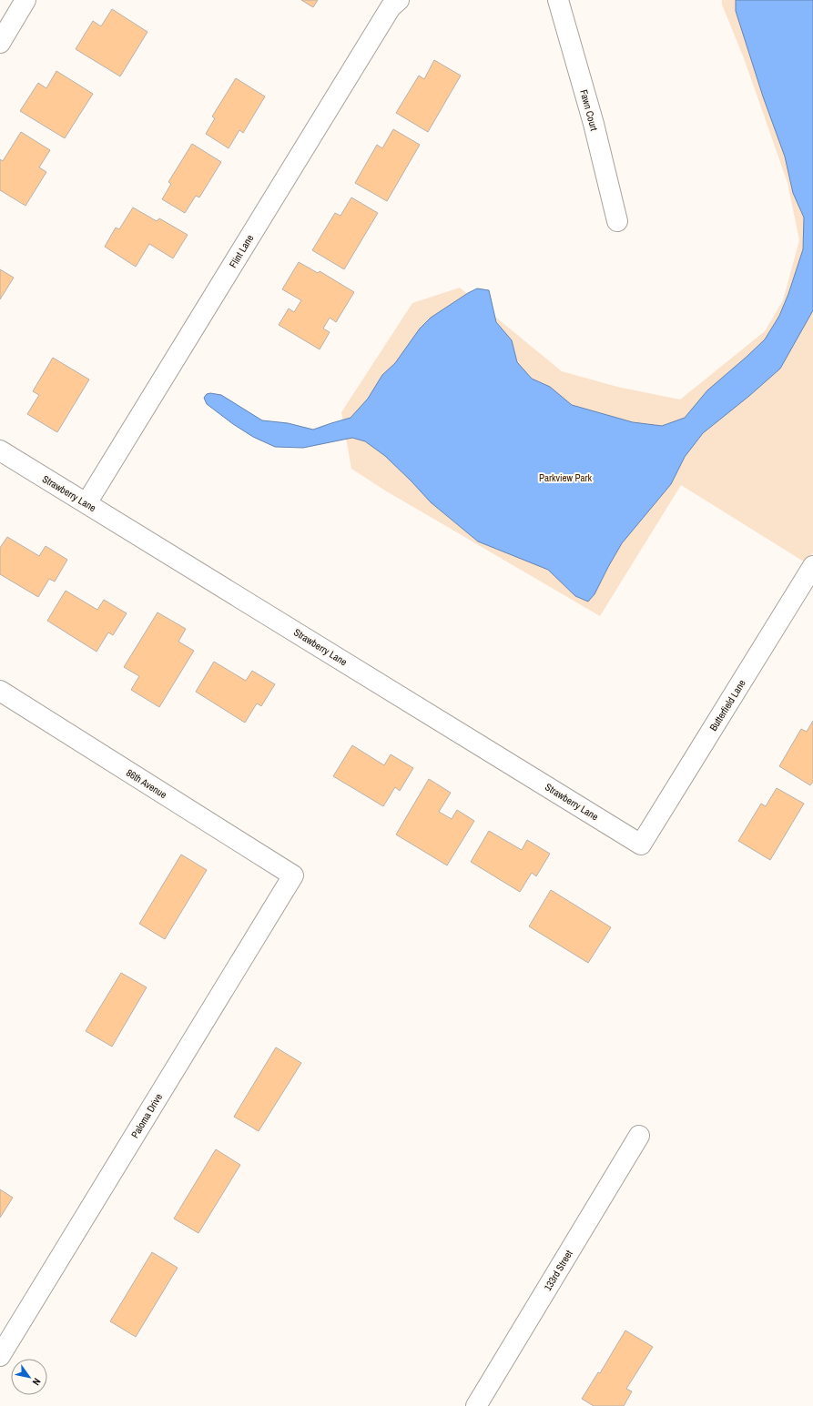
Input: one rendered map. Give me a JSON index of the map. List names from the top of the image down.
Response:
{
  "streets": {
    "street": [
      "Fawn Court",
      "Flint Lane",
      "Strawberry Lane",
      "Butterfield Lane",
      "86th Avenue",
      "Paloma Drive",
      "133rd Street"
    ]
  },
  "crossings": [
    ["Flint Lane", "Strawberry Lane"],
    ["Strawberry Lane", "Butterfield Lane"],
    ["86th Avenue", "Paloma Drive"]
  ],
  "parks": ["Parkview Park"],
  "north": "bottom right"
}
